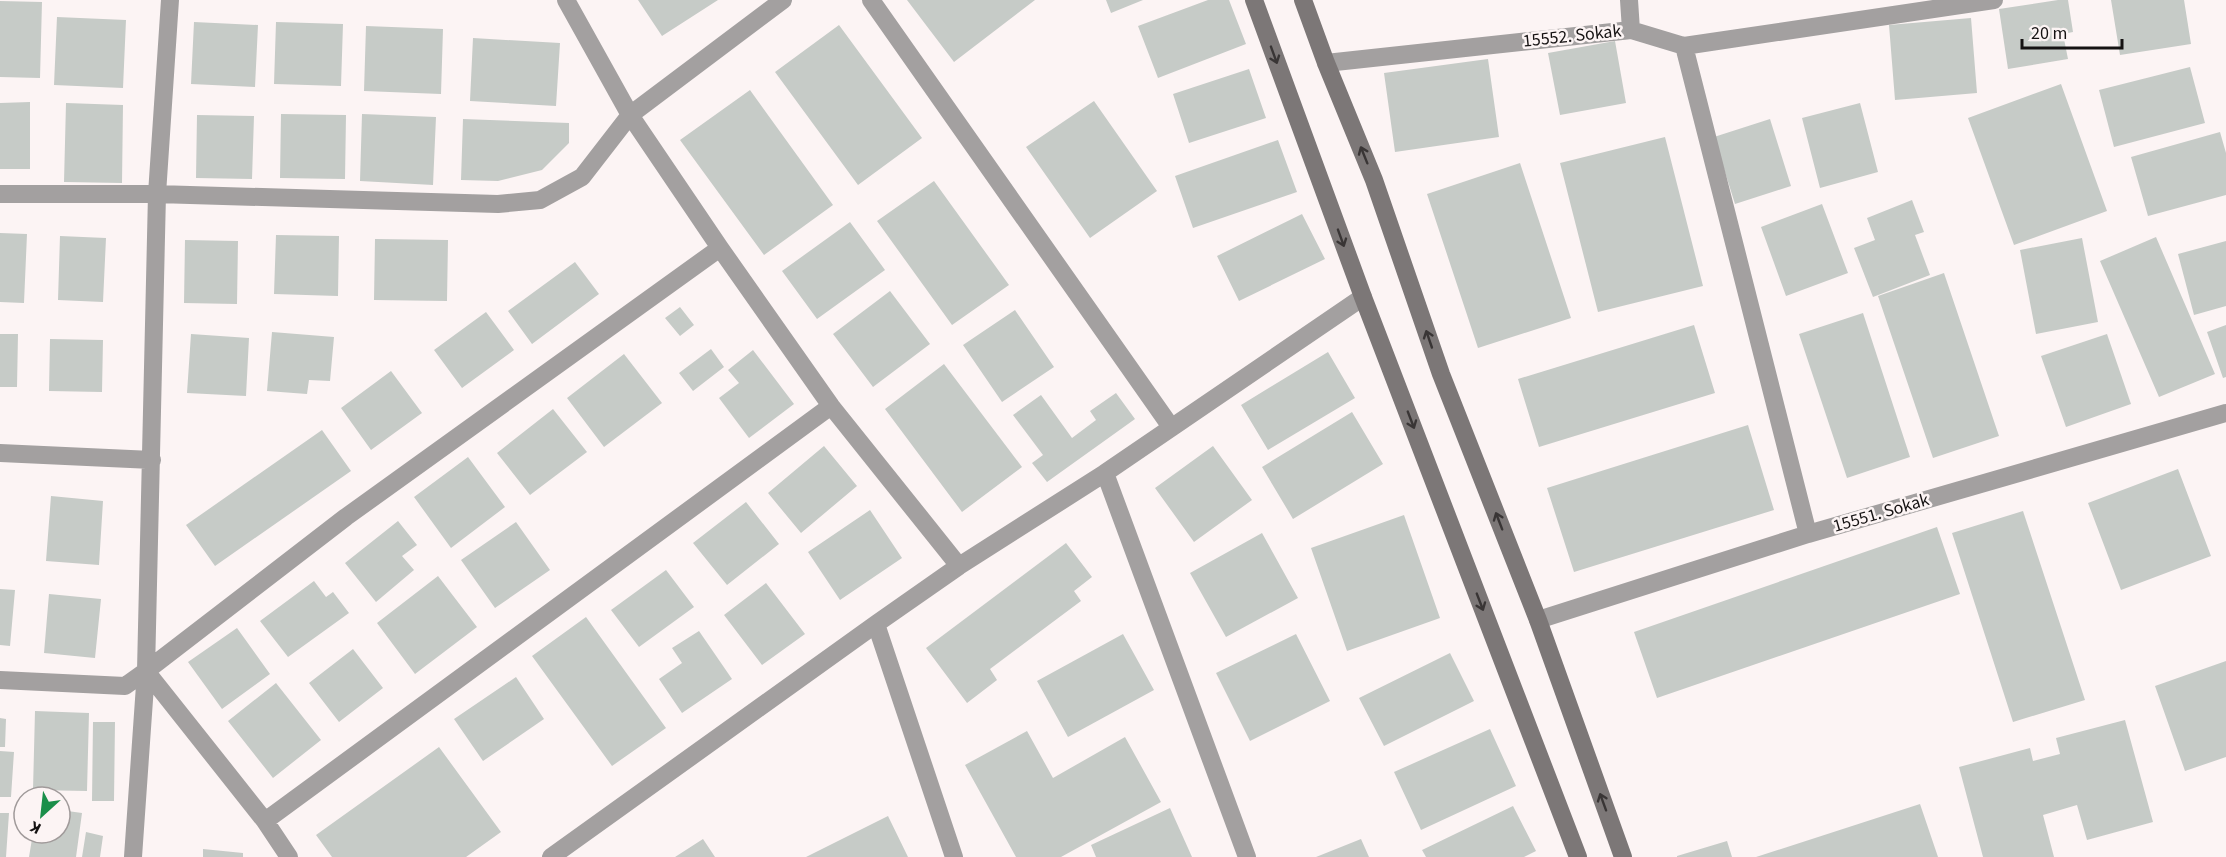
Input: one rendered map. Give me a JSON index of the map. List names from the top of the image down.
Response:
{
  "streets": {
    "street": ["15552. Sokak", "15551. Sokak"]
  },
  "scale_bar": "20 m",
  "north": "bottom left"
}
